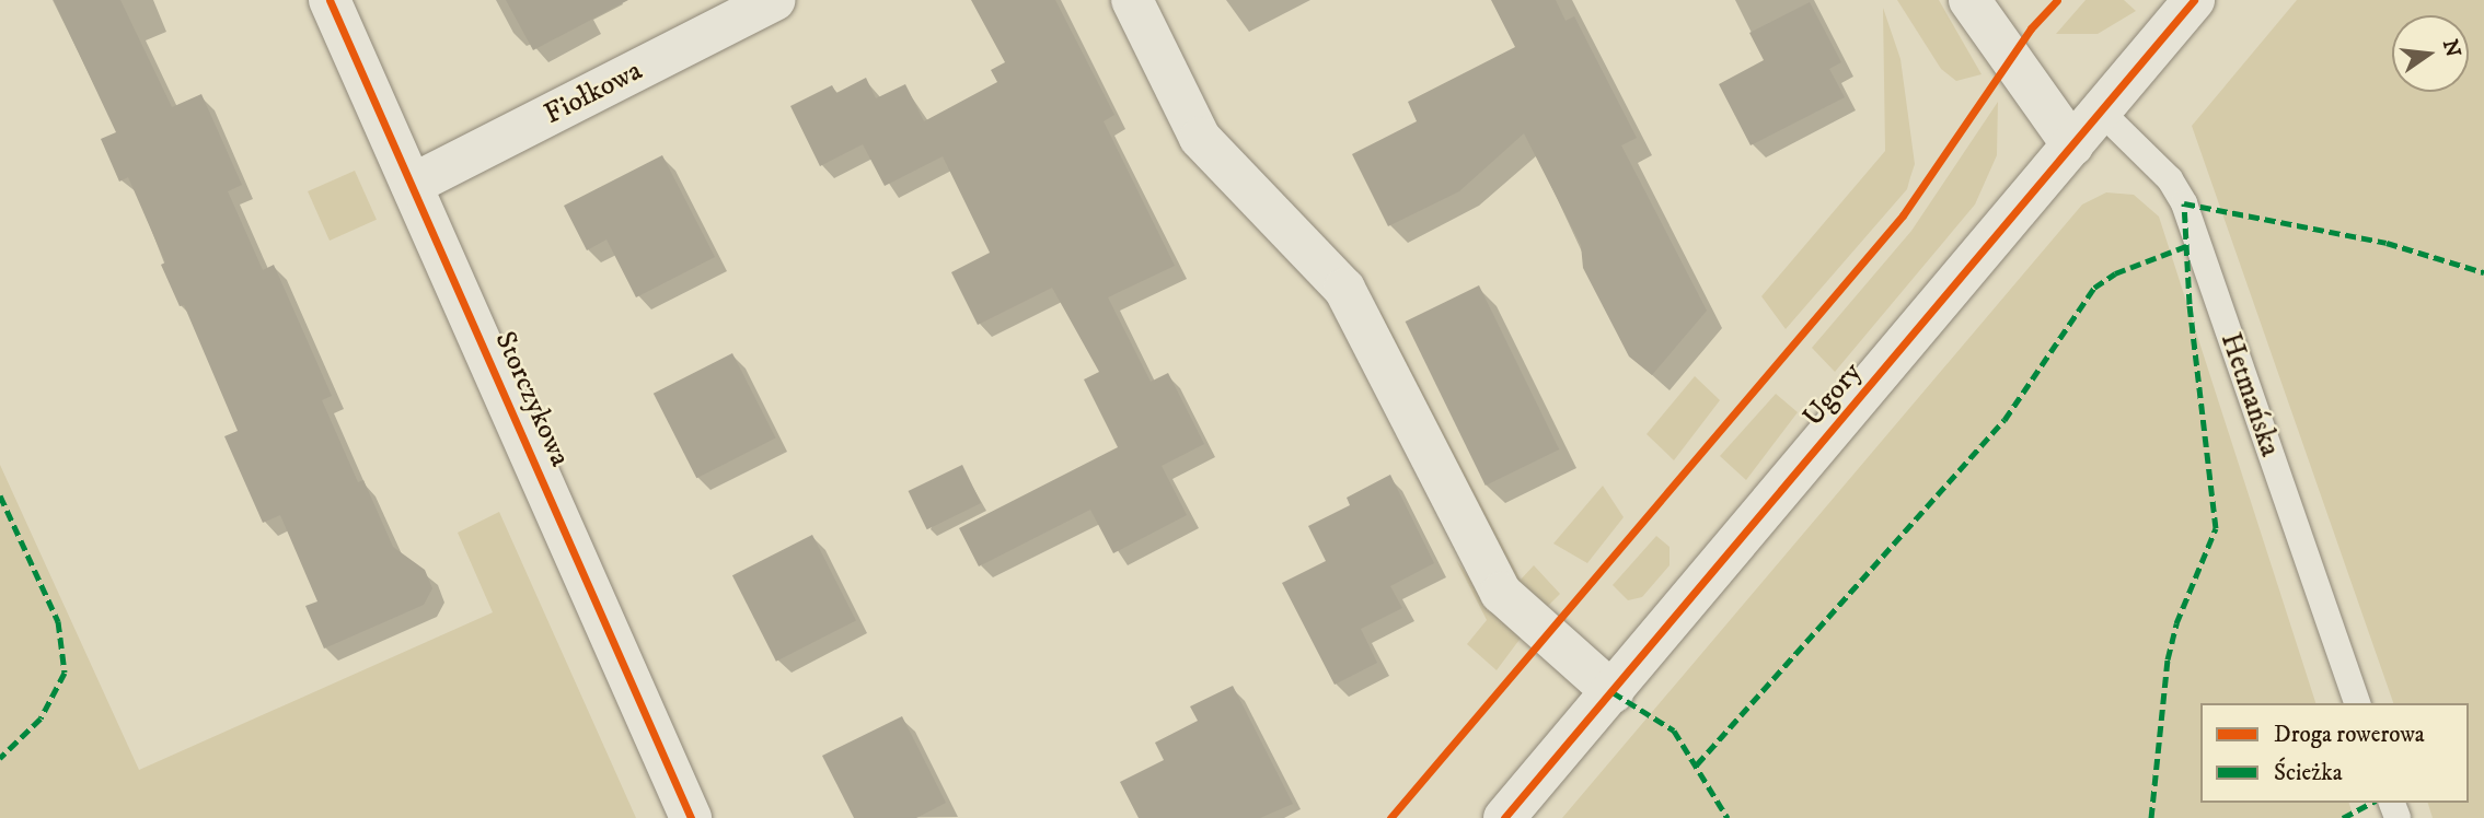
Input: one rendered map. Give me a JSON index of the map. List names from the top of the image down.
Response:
{
  "streets": {
    "street": ["Fiołkowa", "Ugory", "Storczykowa"],
    "lane": ["Hetmańska"]
  },
  "crossings": [
    ["Fiołkowa", "Storczykowa"],
    ["Ugory", "Hetmańska"]
  ],
  "legend": ["Droga rowerowa", "Ścieżka"],
  "north": "right"
}
